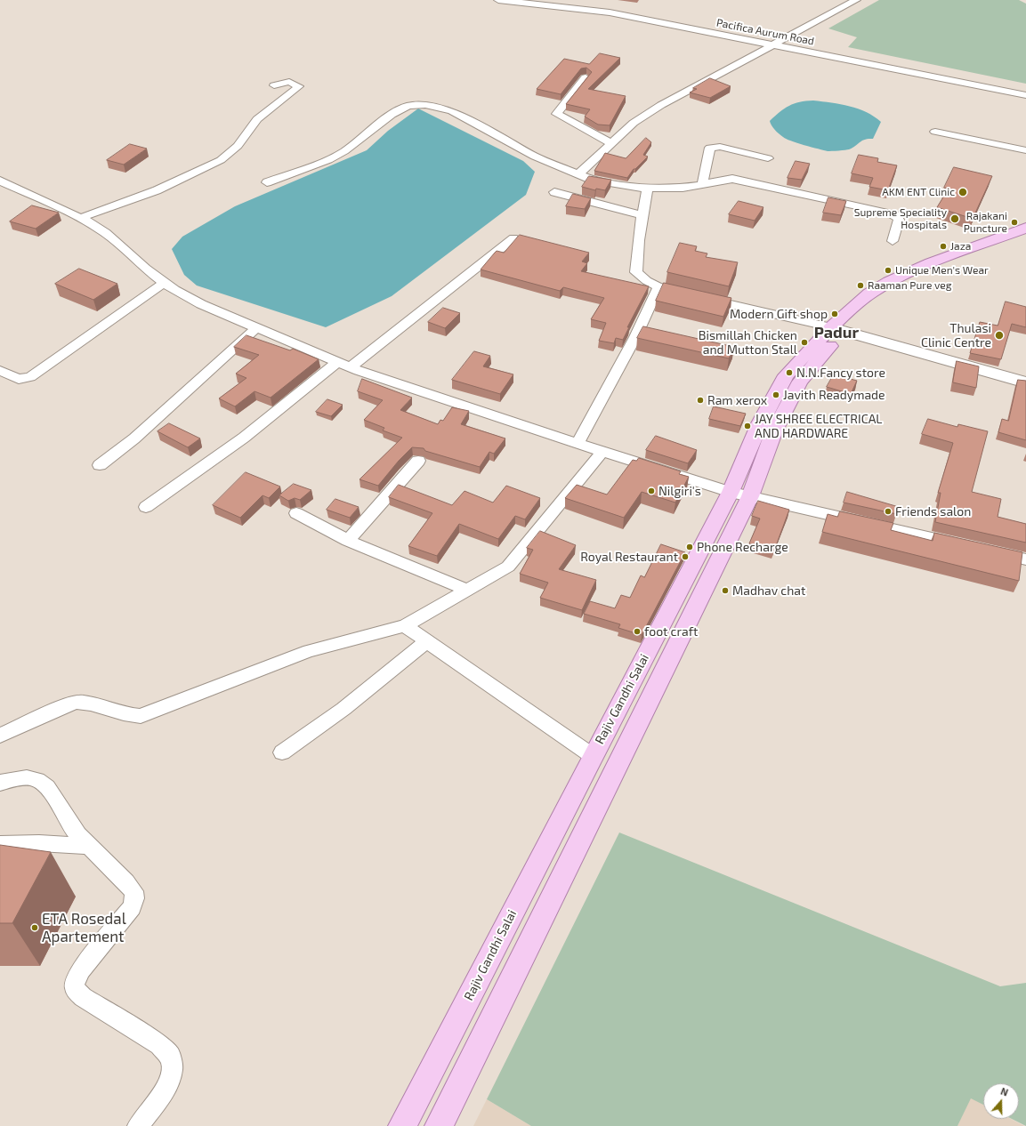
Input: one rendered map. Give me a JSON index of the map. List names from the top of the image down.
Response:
{
  "streets": {
    "main road": ["Rajiv Gandhi Salai"],
    "street": ["Pacifica Aurum Road"]
  },
  "districts": ["Padur"],
  "places": [
    "AKM ENT Clinic",
    "Supreme Speciality Hospitals",
    "Rajakani Puncture",
    "Jaza",
    "Unique Men's Wear",
    "Raaman Pure veg",
    "Modern Gift shop",
    "Thulasi Clinic Centre",
    "Bismillah Chicken and Mutton Stall",
    "N.N.Fancy store",
    "Javith Readymade",
    "Ram xerox",
    "JAY SHREE ELECTRICAL AND HARDWARE",
    "Nilgiri's",
    "Friends salon",
    "Phone Recharge",
    "Royal Restaurant",
    "Madhav chat",
    "foot craft",
    "ETA Rosedal Apartement"
  ],
  "north": "top"
}
